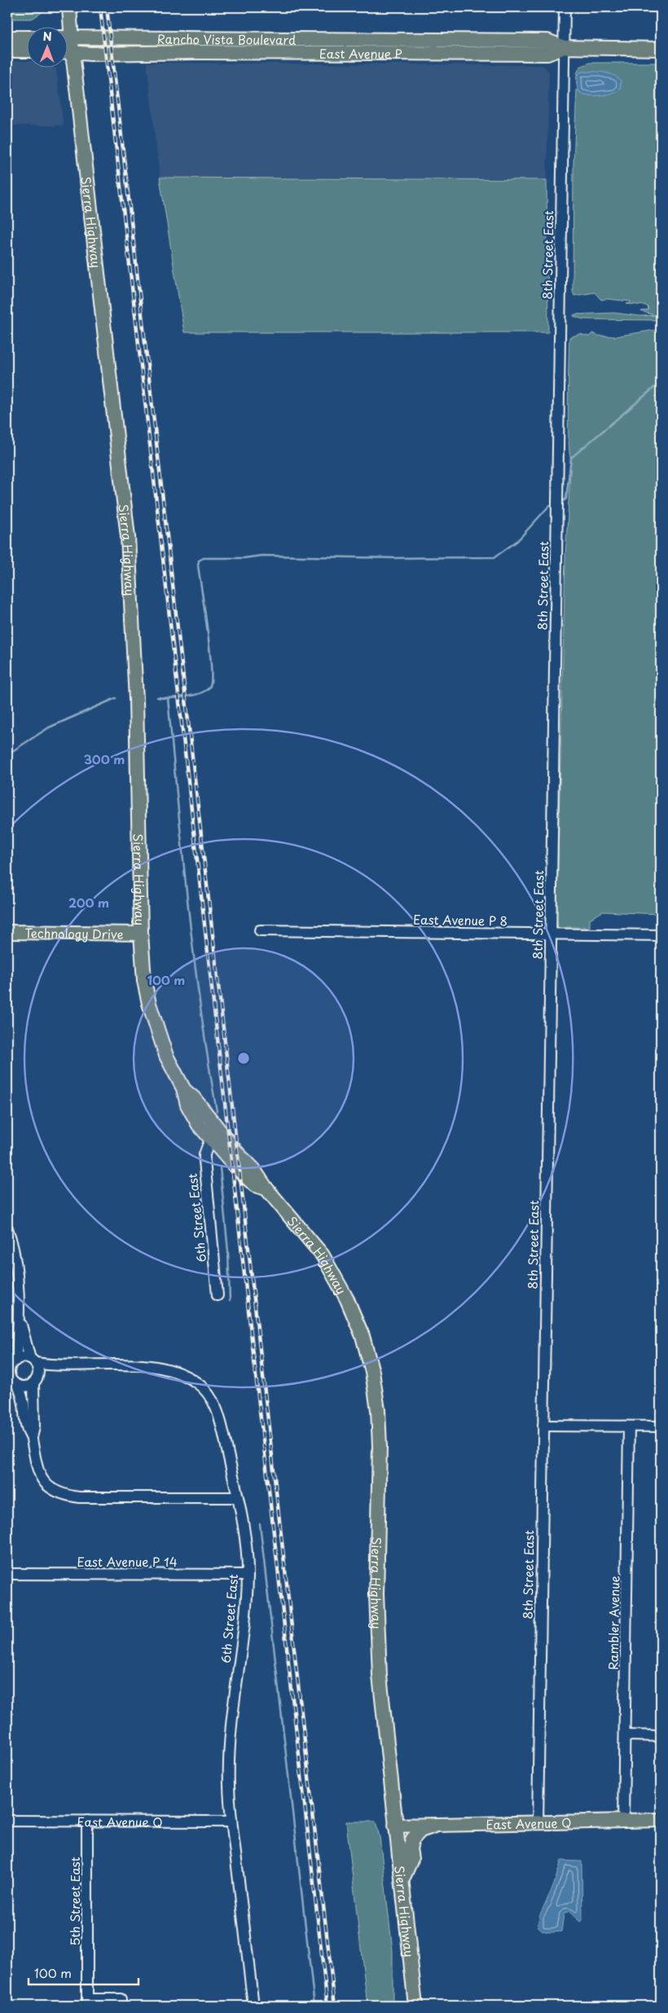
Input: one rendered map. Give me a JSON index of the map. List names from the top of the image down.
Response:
{
  "streets": {
    "main road": [
      "Rancho Vista Boulevard",
      "East Avenue P",
      "Sierra Highway",
      "Technology Drive",
      "East Avenue Q"
    ],
    "street": [
      "8th Street East",
      "East Avenue P 8",
      "6th Street East",
      "East Avenue P 14",
      "Rambler Avenue",
      "5th Street East"
    ]
  },
  "crossings": [
    ["Rancho Vista Boulevard", "East Avenue P"],
    ["Rancho Vista Boulevard", "8th Street East"],
    ["East Avenue P", "Sierra Highway"],
    ["East Avenue P", "8th Street East"],
    ["Sierra Highway", "Technology Drive"],
    ["Sierra Highway", "6th Street East"],
    ["Sierra Highway", "East Avenue Q"],
    ["8th Street East", "East Avenue P 8"],
    ["8th Street East", "East Avenue Q"],
    ["6th Street East", "East Avenue P 14"],
    ["6th Street East", "East Avenue Q"],
    ["Rambler Avenue", "East Avenue Q"],
    ["East Avenue Q", "5th Street East"]
  ],
  "scale_bar": "100 m",
  "north": "top",
  "rings": ["300 m", "200 m", "100 m"]
}
